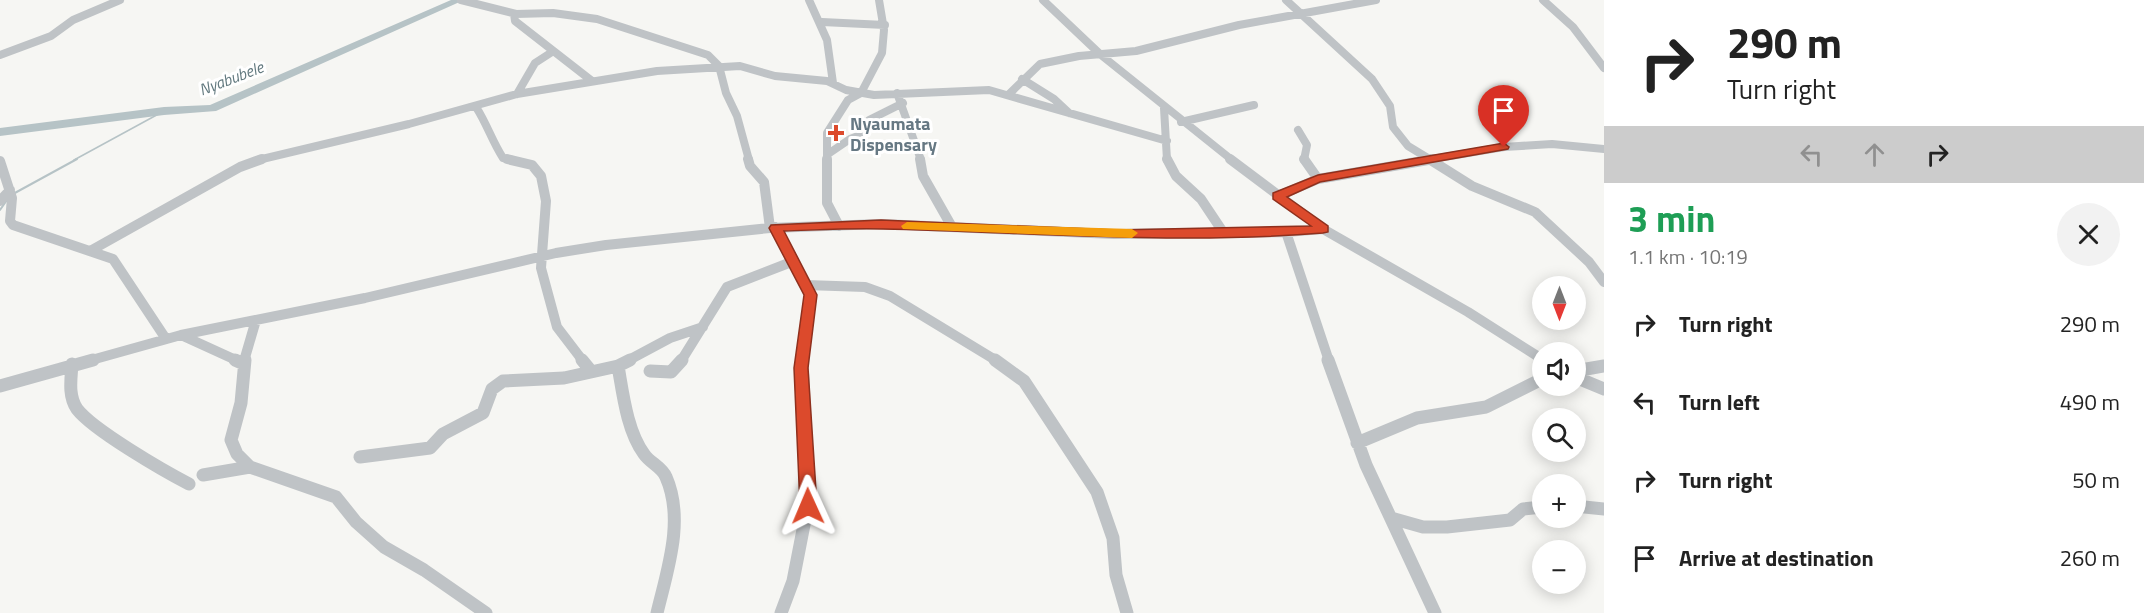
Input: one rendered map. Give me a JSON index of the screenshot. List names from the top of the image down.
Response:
{
  "water": ["Nyabubele"],
  "places": {
    "health": ["Nyaumata Dispensary"]
  },
  "north": "bottom",
  "page": {
    "turn": ["290 m", "Turn right"],
    "heading": ["3 min", "1.1 km · 10:19"],
    "map_buttons": ["+", "−"],
    "list": [
      {
        "name": "Turn right",
        "value": "290 m"
      },
      {
        "name": "Turn left",
        "value": "490 m"
      },
      {
        "name": "Turn right",
        "value": "50 m"
      },
      {
        "name": "Arrive at destination",
        "value": "260 m"
      }
    ]
  }
}
